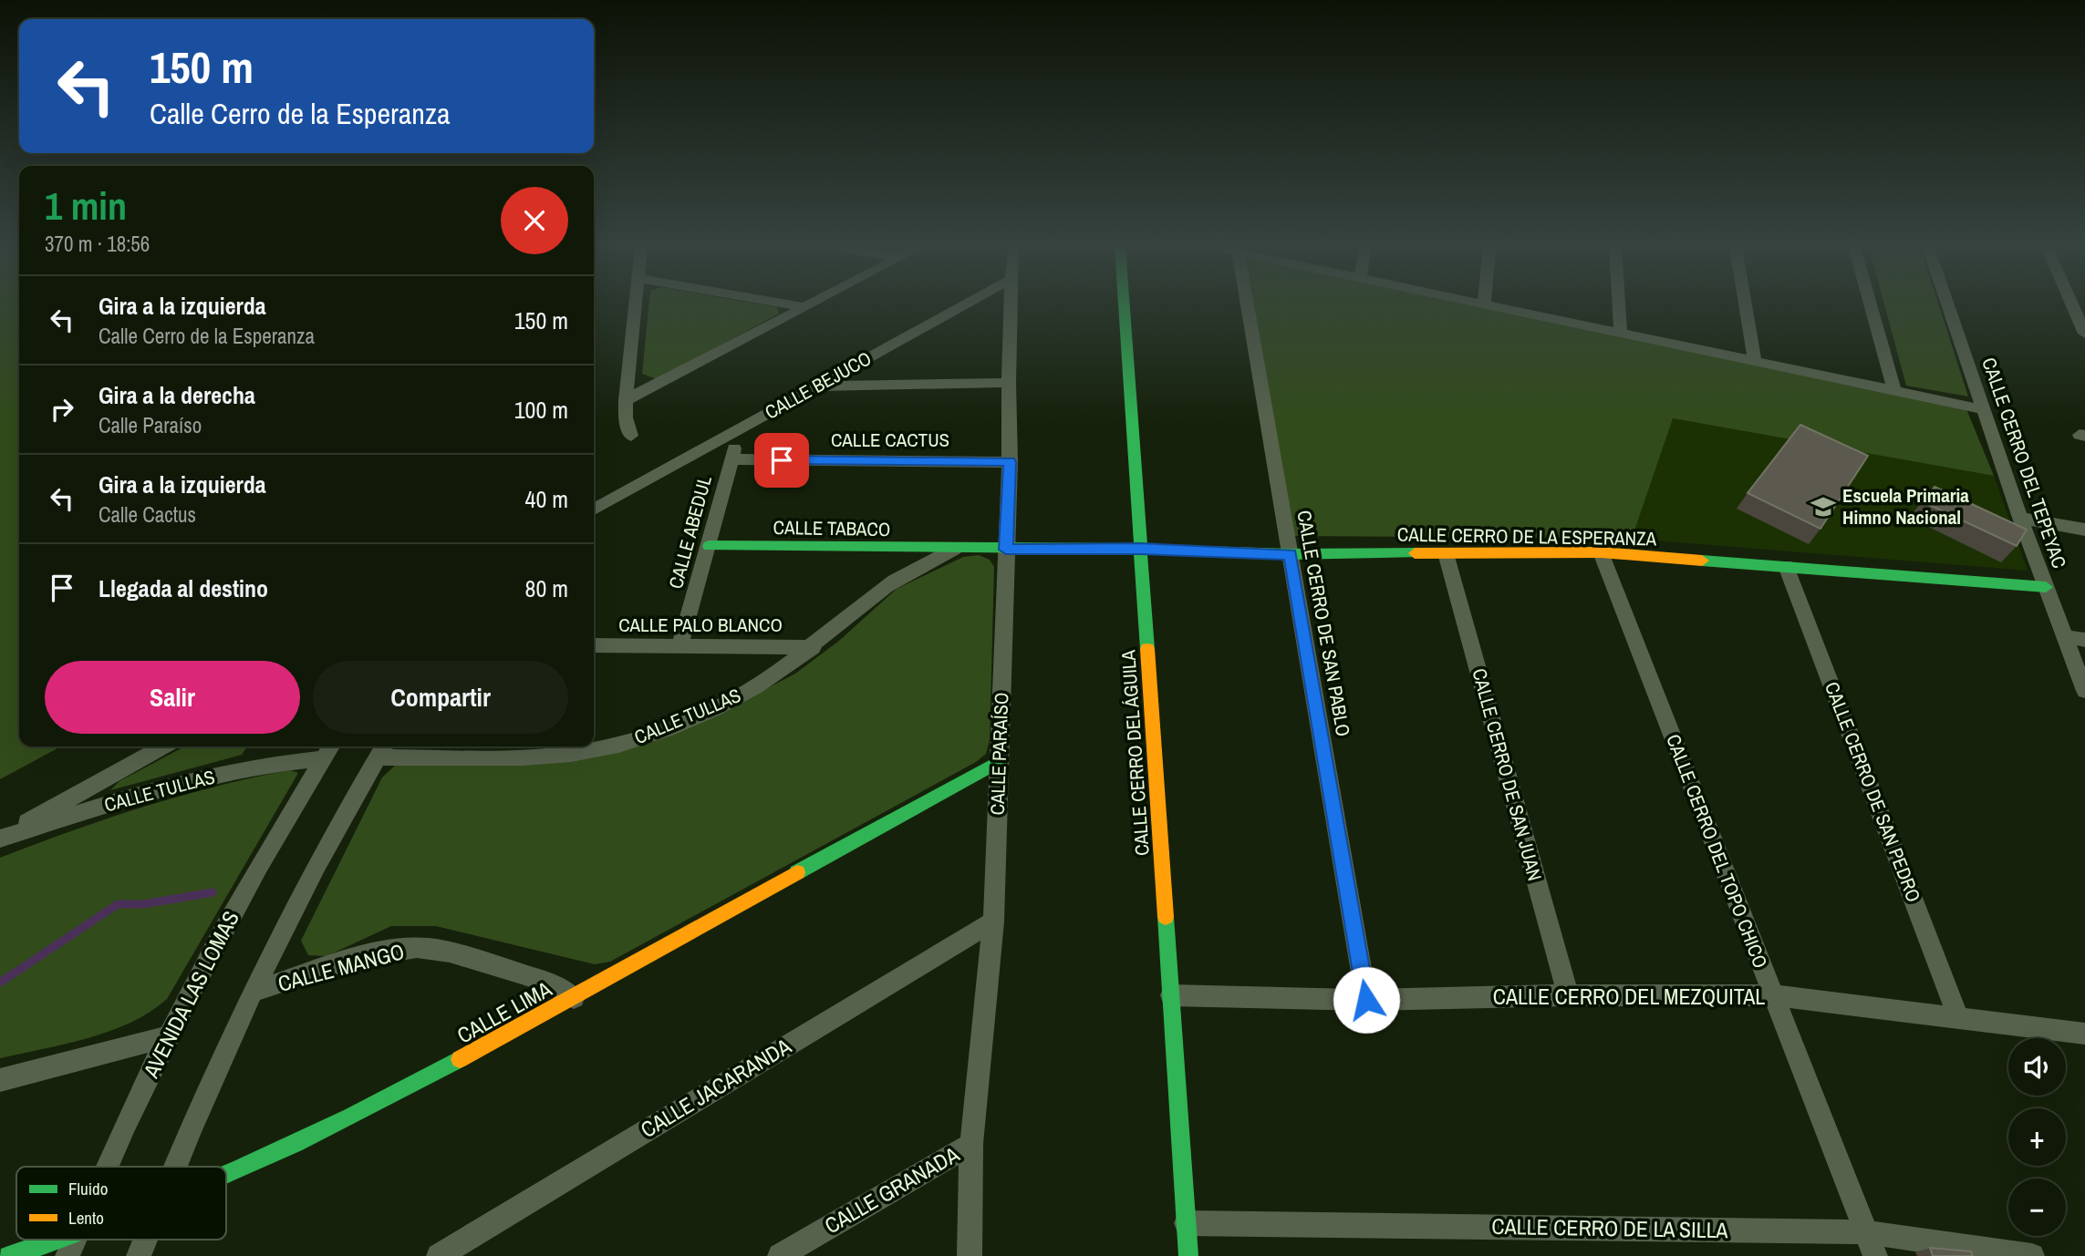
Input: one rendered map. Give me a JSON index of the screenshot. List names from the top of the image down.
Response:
{
  "streets": {
    "street": [
      "CALLE BEJUCO",
      "CALLE CACTUS",
      "CALLE CERRO DEL TEPEYAC",
      "CALLE TABACO",
      "CALLE ABEDUL",
      "CALLE CERRO DE LA ESPERANZA",
      "CALLE CERRO DE SAN PABLO",
      "CALLE PALO BLANCO",
      "CALLE TULLAS",
      "CALLE CERRO DEL ÁGUILA",
      "CALLE PARAÍSO",
      "CALLE CERRO DE SAN JUAN",
      "CALLE CERRO DE SAN PEDRO",
      "CALLE CERRO DEL TOPO CHICO",
      "CALLE MANGO",
      "AVENIDA LAS LOMAS",
      "CALLE CERRO DEL MEZQUITAL",
      "CALLE LIMA",
      "CALLE JACARANDA",
      "CALLE GRANADA",
      "CALLE CERRO DE LA SILLA"
    ]
  },
  "crossings": [
    ["CALLE BEJUCO", "CALLE ABEDUL"],
    ["CALLE CACTUS", "CALLE ABEDUL"],
    ["CALLE CACTUS", "CALLE PARAÍSO"],
    ["CALLE CERRO DEL TEPEYAC", "CALLE CERRO DE LA ESPERANZA"],
    ["CALLE TABACO", "CALLE ABEDUL"],
    ["CALLE TABACO", "CALLE CERRO DE LA ESPERANZA"],
    ["CALLE TABACO", "CALLE TULLAS"],
    ["CALLE TABACO", "CALLE PARAÍSO"],
    ["CALLE ABEDUL", "CALLE PALO BLANCO"],
    ["CALLE CERRO DE LA ESPERANZA", "CALLE CERRO DE SAN PABLO"],
    ["CALLE CERRO DE LA ESPERANZA", "CALLE CERRO DEL ÁGUILA"],
    ["CALLE CERRO DE LA ESPERANZA", "CALLE PARAÍSO"],
    ["CALLE CERRO DE LA ESPERANZA", "CALLE CERRO DE SAN JUAN"],
    ["CALLE CERRO DE LA ESPERANZA", "CALLE CERRO DE SAN PEDRO"],
    ["CALLE CERRO DE LA ESPERANZA", "CALLE CERRO DEL TOPO CHICO"],
    ["CALLE CERRO DE SAN PABLO", "CALLE CERRO DEL MEZQUITAL"],
    ["CALLE PALO BLANCO", "CALLE TULLAS"],
    ["CALLE TULLAS", "AVENIDA LAS LOMAS"],
    ["CALLE CERRO DEL ÁGUILA", "CALLE CERRO DEL MEZQUITAL"],
    ["CALLE CERRO DEL ÁGUILA", "CALLE CERRO DE LA SILLA"],
    ["CALLE PARAÍSO", "CALLE LIMA"],
    ["CALLE PARAÍSO", "CALLE JACARANDA"],
    ["CALLE PARAÍSO", "CALLE GRANADA"],
    ["CALLE CERRO DE SAN JUAN", "CALLE CERRO DEL MEZQUITAL"],
    ["CALLE CERRO DE SAN PEDRO", "CALLE CERRO DEL MEZQUITAL"],
    ["CALLE CERRO DEL TOPO CHICO", "CALLE CERRO DEL MEZQUITAL"],
    ["CALLE CERRO DEL TOPO CHICO", "CALLE CERRO DE LA SILLA"],
    ["CALLE MANGO", "CALLE LIMA"]
  ],
  "places": {
    "school or university": ["Escuela Primaria Himno Nacional"]
  },
  "legend": ["Fluido", "Lento"],
  "page": {
    "turn": ["150 m", "Calle Cerro de la Esperanza"],
    "heading": ["1 min", "370 m · 18:56"],
    "list": [
      {
        "name": "Gira a la izquierda",
        "note": "Calle Cerro de la Esperanza",
        "value": "150 m"
      },
      {
        "name": "Gira a la derecha",
        "note": "Calle Paraíso",
        "value": "100 m"
      },
      {
        "name": "Gira a la izquierda",
        "note": "Calle Cactus",
        "value": "40 m"
      },
      {
        "name": "Llegada al destino",
        "value": "80 m"
      }
    ],
    "buttons": ["Salir", "Compartir"],
    "map_buttons": ["+", "−"]
  }
}
